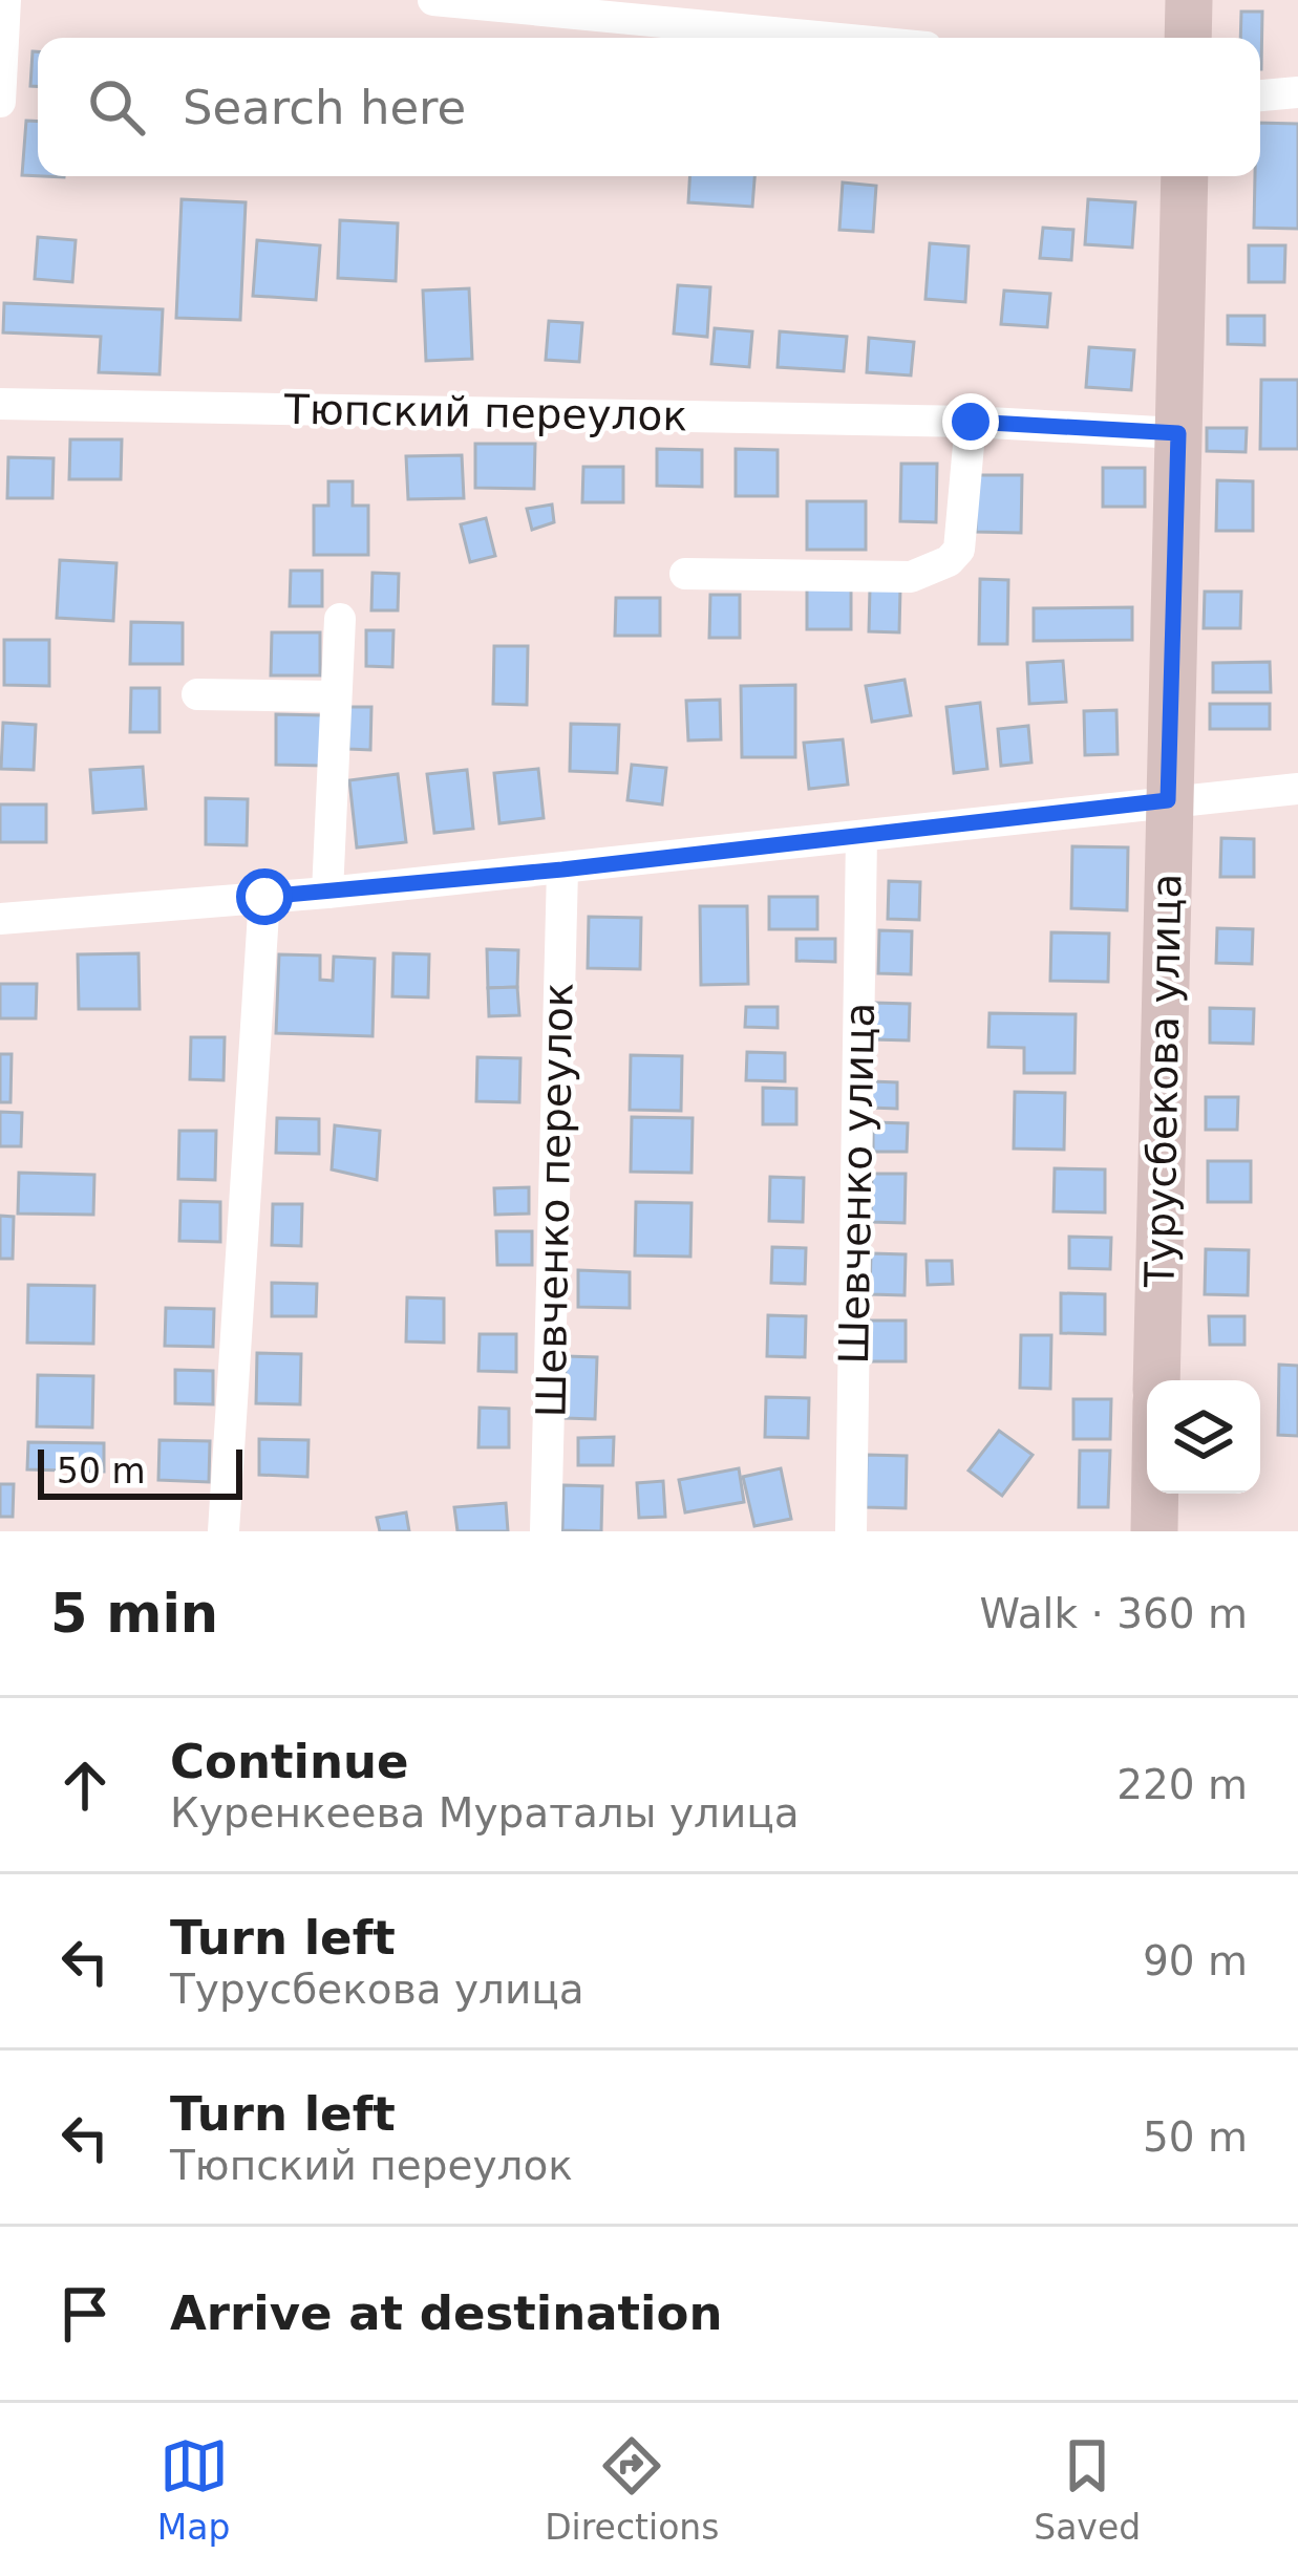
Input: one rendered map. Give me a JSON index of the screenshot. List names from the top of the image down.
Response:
{
  "streets": {
    "street": [
      "Тюпский переулок",
      "Турусбекова улица",
      "Шевченко улица",
      "Шевченко переулок"
    ]
  },
  "crossings": [
    ["Тюпский переулок", "Турусбекова улица"]
  ],
  "scale_bar": "50 m",
  "page": {
    "search": "Search here",
    "scale": "50 m",
    "heading": ["5 min", "Walk · 360 m"],
    "list": [
      ["Continue", "Куренкеева Мураталы улица", "220 m"],
      ["Turn left", "Турусбекова улица", "90 m"],
      ["Turn left", "Тюпский переулок", "50 m"],
      "Arrive at destination"
    ],
    "nav": ["Map", "Directions", "Saved"]
  }
}
